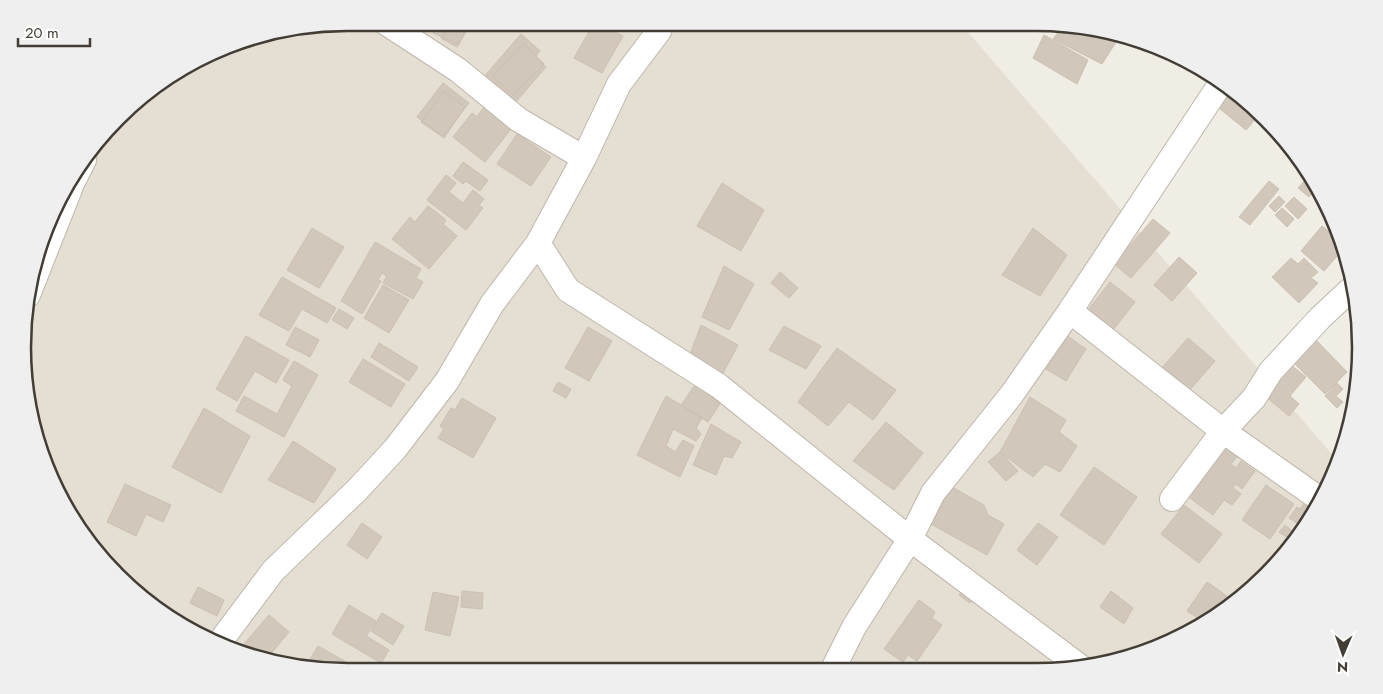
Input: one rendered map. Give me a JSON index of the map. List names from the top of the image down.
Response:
{
  "scale_bar": "20 m",
  "north": "bottom"
}
